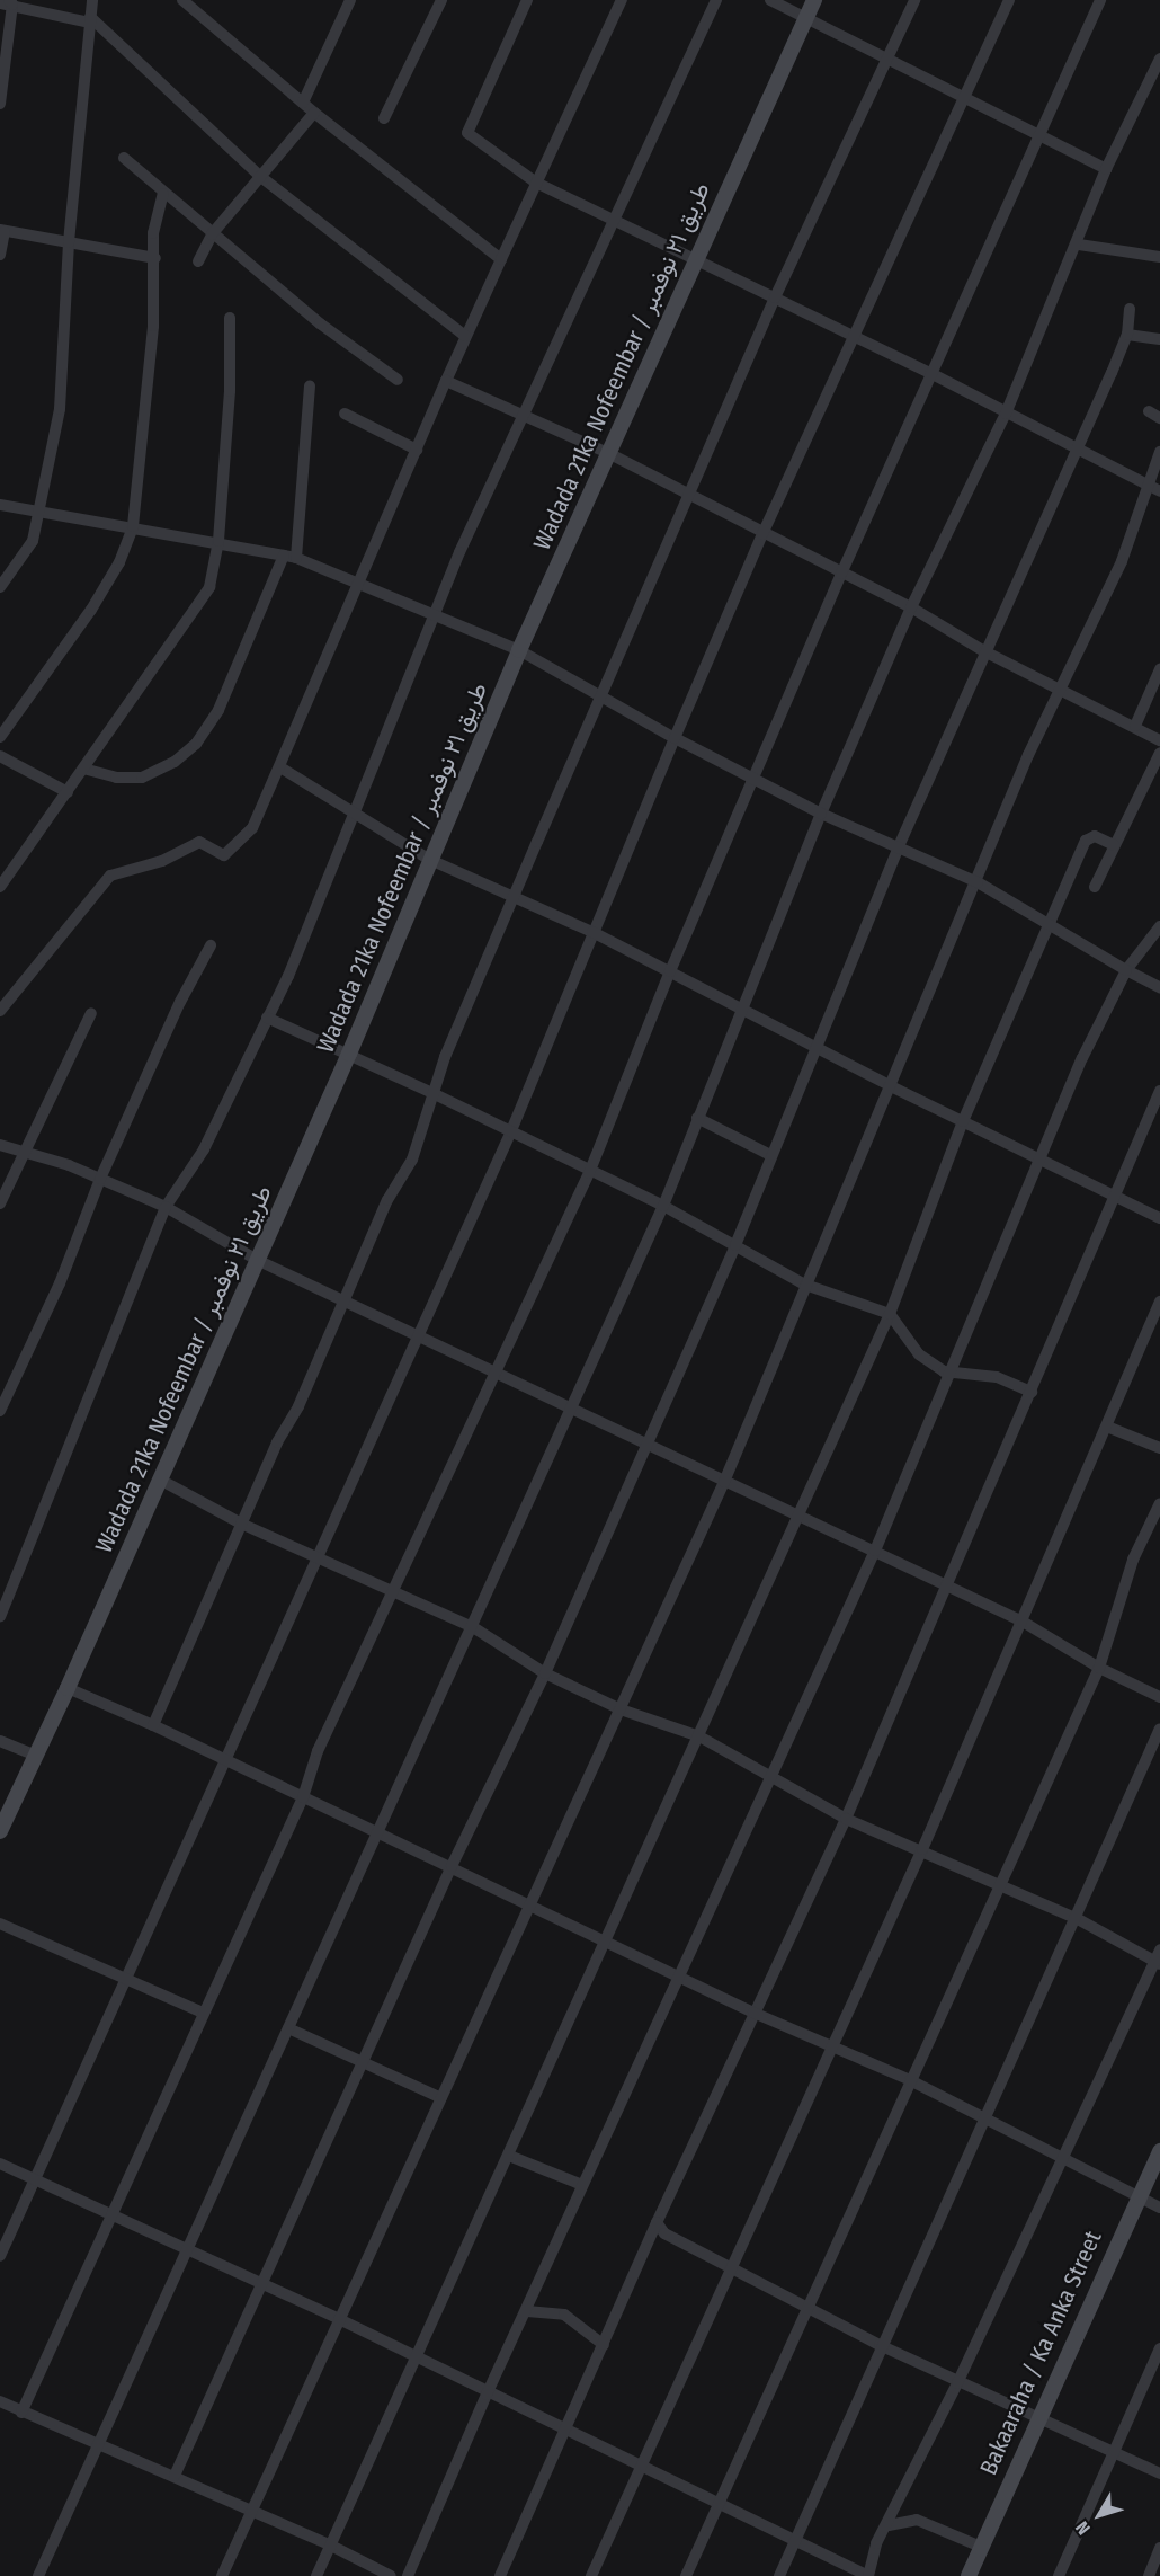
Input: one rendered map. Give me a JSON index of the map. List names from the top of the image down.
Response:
{
  "streets": {
    "street": ["Wadada 21ka Nofeembar / طريق ٢١ نوفمبر", "Bakaaraha / Ka Anka Street"]
  },
  "north": "bottom left"
}
